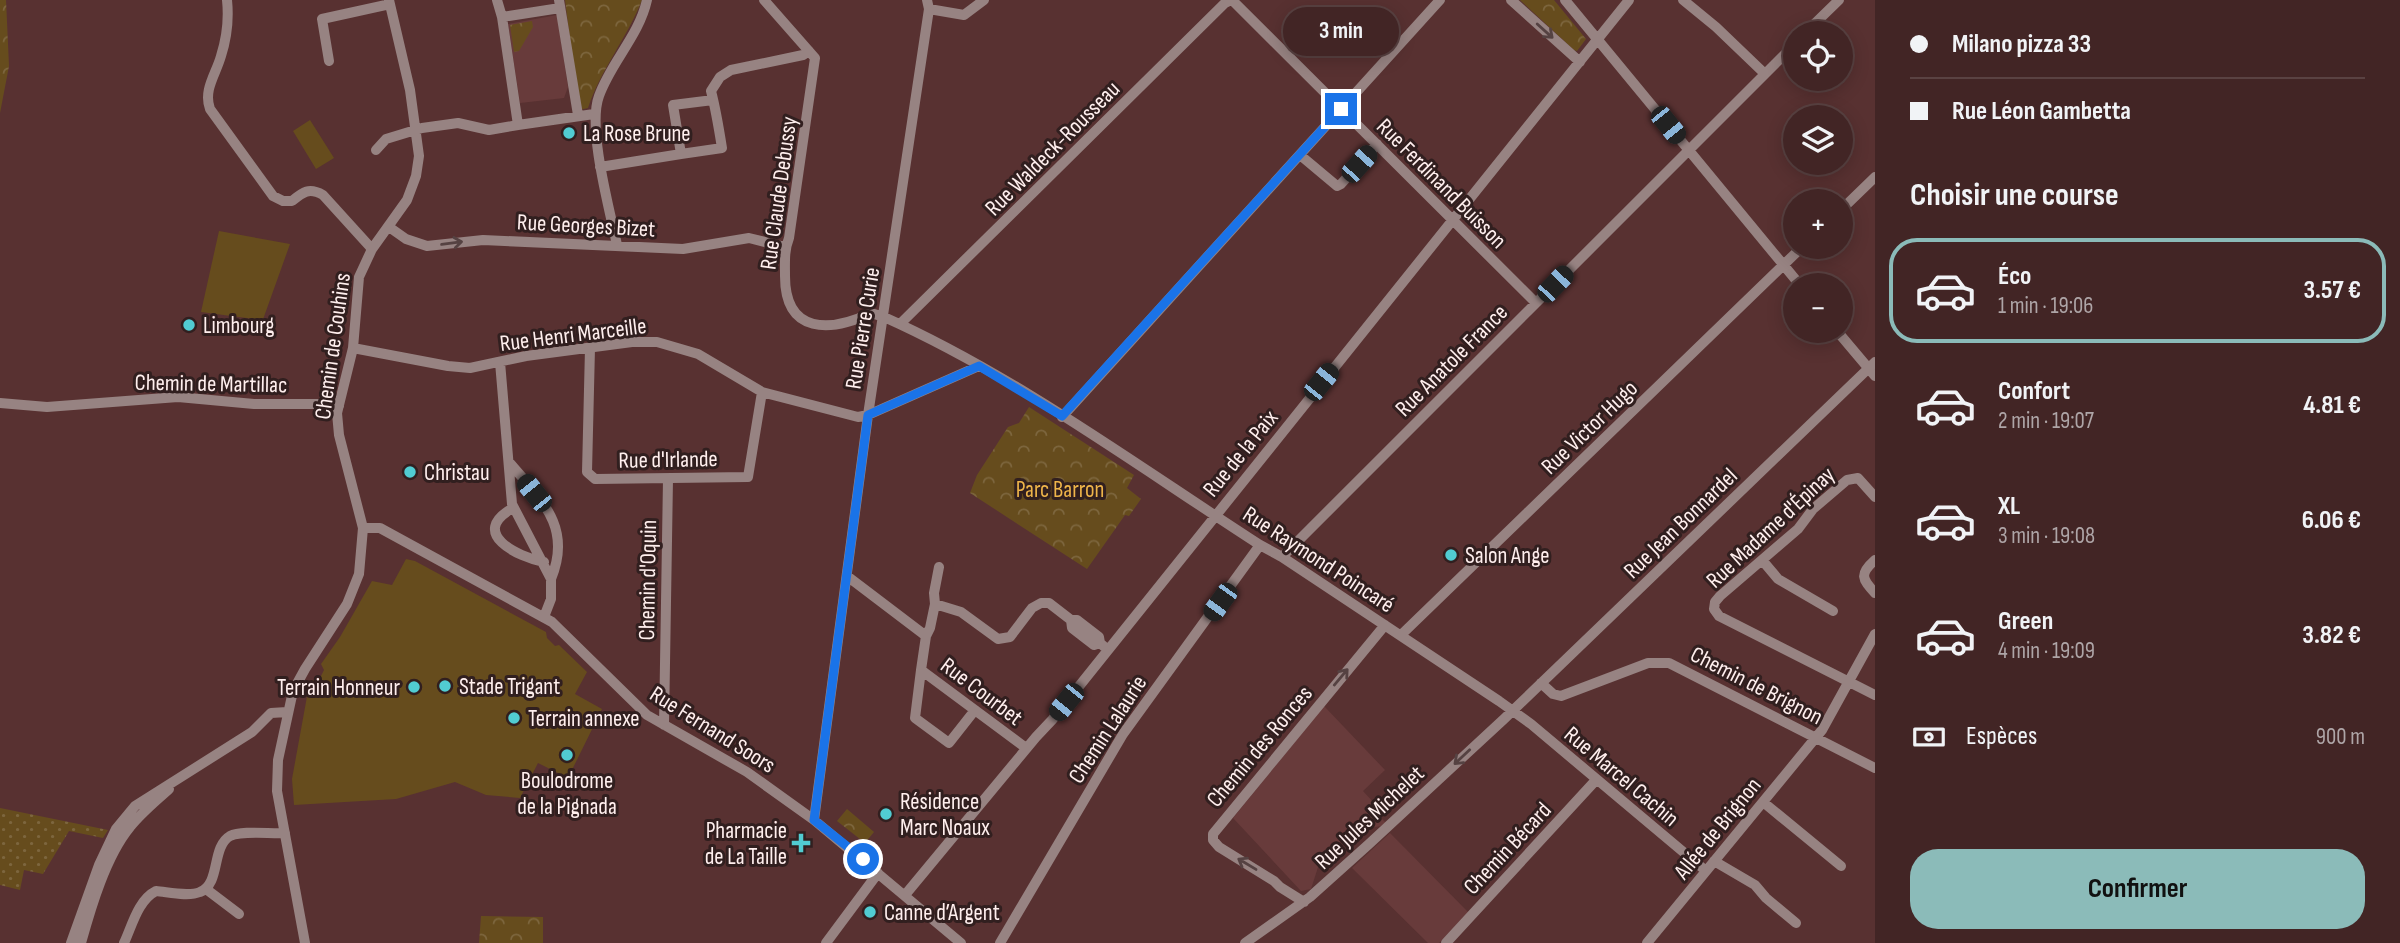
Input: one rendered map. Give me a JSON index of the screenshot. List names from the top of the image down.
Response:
{
  "streets": {
    "street": [
      "Rue Waldeck-Rousseau",
      "Rue Ferdinand Buisson",
      "Rue Claude Debussy",
      "Rue Georges Bizet",
      "Rue Pierre Curie",
      "Rue Henri Marceille",
      "Chemin de Couhins",
      "Rue Anatole France",
      "Chemin de Martillac",
      "Rue Victor Hugo",
      "Rue de la Paix",
      "Rue d'Irlande",
      "Rue Jean Bonnardel",
      "Rue Madame d'Épinay",
      "Rue Raymond Poincaré",
      "Chemin d'Oquin",
      "Chemin de Brignon",
      "Rue Courbet",
      "Rue Fernand Soors",
      "Chemin Lalaurie",
      "Chemin des Ronces",
      "Rue Marcel Cachin",
      "Rue Jules Michelet",
      "Allée de Brignon",
      "Chemin Bécard"
    ]
  },
  "crossings": [
    ["Rue Waldeck-Rousseau", "Rue Ferdinand Buisson"],
    ["Rue Waldeck-Rousseau", "Rue Raymond Poincaré"],
    ["Rue Ferdinand Buisson", "Rue Anatole France"],
    ["Rue Ferdinand Buisson", "Rue de la Paix"],
    ["Rue Claude Debussy", "Rue Georges Bizet"],
    ["Rue Claude Debussy", "Rue Pierre Curie"],
    ["Rue Claude Debussy", "Rue Raymond Poincaré"],
    ["Rue Georges Bizet", "Chemin de Couhins"],
    ["Rue Pierre Curie", "Rue Henri Marceille"],
    ["Rue Pierre Curie", "Rue Raymond Poincaré"],
    ["Rue Pierre Curie", "Rue Courbet"],
    ["Rue Pierre Curie", "Rue Fernand Soors"],
    ["Rue Henri Marceille", "Chemin de Couhins"],
    ["Rue Henri Marceille", "Rue d'Irlande"],
    ["Chemin de Couhins", "Chemin de Martillac"],
    ["Chemin de Couhins", "Rue Fernand Soors"],
    ["Rue Anatole France", "Rue Raymond Poincaré"],
    ["Rue Victor Hugo", "Rue Raymond Poincaré"],
    ["Rue de la Paix", "Rue Raymond Poincaré"],
    ["Rue de la Paix", "Rue Courbet"],
    ["Rue de la Paix", "Rue Fernand Soors"],
    ["Rue d'Irlande", "Chemin d'Oquin"],
    ["Rue Jean Bonnardel", "Rue Raymond Poincaré"],
    ["Rue Jean Bonnardel", "Chemin de Brignon"],
    ["Rue Jean Bonnardel", "Rue Marcel Cachin"],
    ["Rue Jean Bonnardel", "Rue Jules Michelet"],
    ["Rue Madame d'Épinay", "Allée de Brignon"],
    ["Rue Raymond Poincaré", "Chemin Lalaurie"],
    ["Rue Raymond Poincaré", "Chemin des Ronces"],
    ["Rue Raymond Poincaré", "Rue Marcel Cachin"],
    ["Rue Raymond Poincaré", "Rue Jules Michelet"],
    ["Chemin d'Oquin", "Rue Fernand Soors"],
    ["Chemin de Brignon", "Allée de Brignon"],
    ["Chemin des Ronces", "Rue Jules Michelet"],
    ["Rue Marcel Cachin", "Rue Jules Michelet"],
    ["Rue Marcel Cachin", "Allée de Brignon"],
    ["Rue Marcel Cachin", "Chemin Bécard"]
  ],
  "one_way": ["Rue Georges Bizet", "Rue Jules Michelet"],
  "parks": ["Parc Barron"],
  "places": {
    "other": [
      "La Rose Brune",
      "Limbourg",
      "Christau",
      "Salon Ange",
      "Stade Trigant",
      "Terrain Honneur",
      "Terrain annexe",
      "Boulodrome de la Pignada",
      "Résidence Marc Noaux",
      "Canne d’Argent"
    ],
    "health": ["Pharmacie de La Taille"]
  },
  "page": {
    "banner": ["Milano pizza 33", "Rue Léon Gambetta"],
    "bubble": "3 min",
    "map_buttons": ["+", "−"],
    "heading": "Choisir une course",
    "list": [
      {
        "name": "Éco",
        "note": "1 min · 19:06",
        "value": "3.57 €"
      },
      {
        "name": "Confort",
        "note": "2 min · 19:07",
        "value": "4.81 €"
      },
      {
        "name": "XL",
        "note": "3 min · 19:08",
        "value": "6.06 €"
      },
      {
        "name": "Green",
        "note": "4 min · 19:09",
        "value": "3.82 €"
      }
    ],
    "pay": ["Espèces", "900 m"],
    "buttons": "Confirmer"
  }
}
